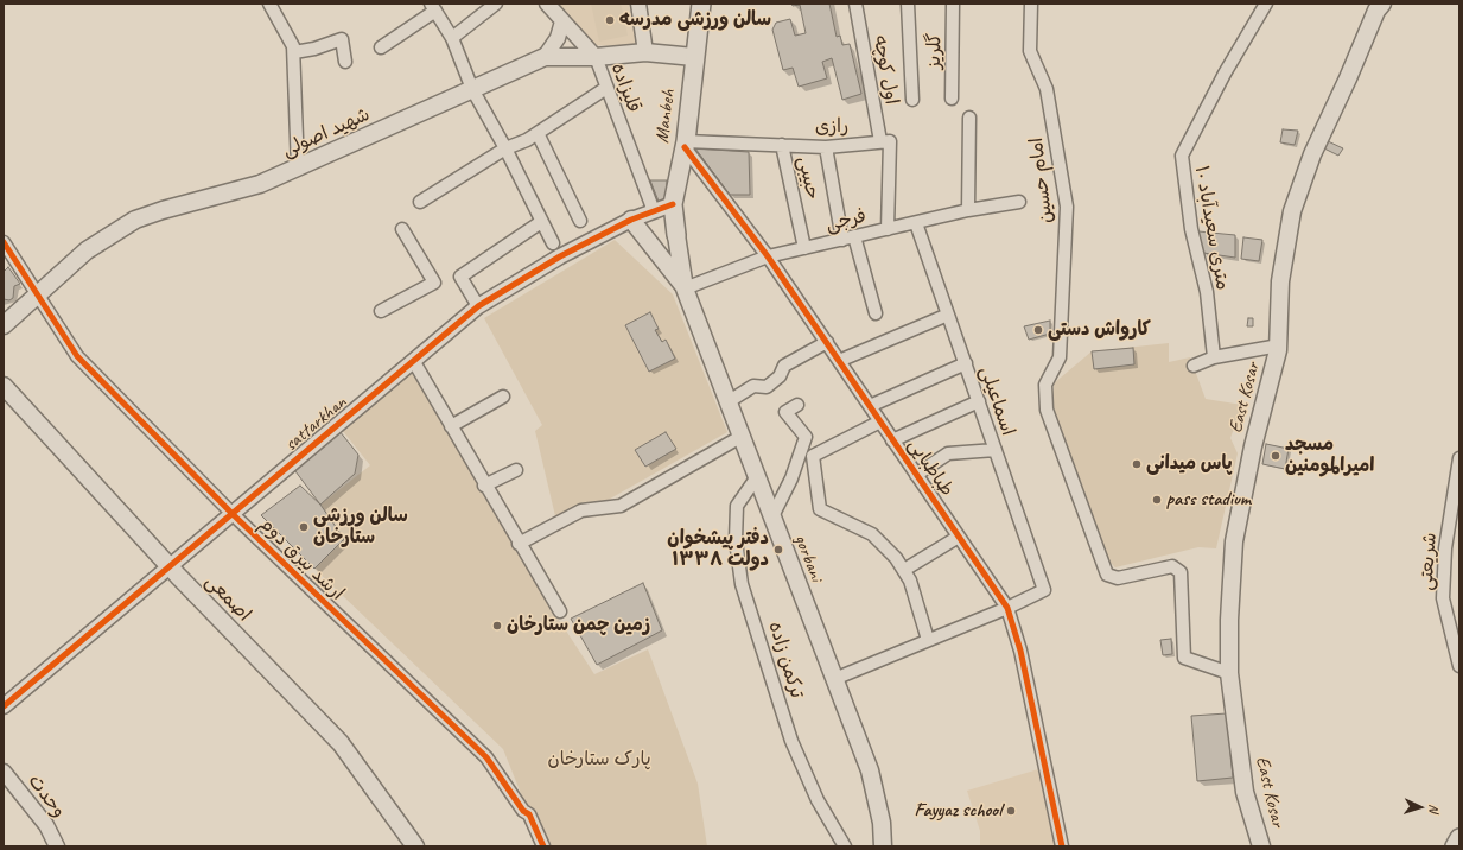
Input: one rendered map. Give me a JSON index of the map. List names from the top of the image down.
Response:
{
  "streets": {
    "main road": [
      "Manbeh",
      "شهید اصولی",
      "East Kosar",
      "gorbani",
      "اصمعی"
    ],
    "street": [
      "گلریز",
      "اول کوچه",
      "قلیزاده",
      "رازی",
      "حبیبی",
      "امام حسین",
      "فرجی",
      "۱۰ متری سعیدآباد",
      "اسماعیلی",
      "sattarkhan",
      "طباطبایی",
      "ارشد بیرق دوم",
      "شریعتی",
      "ترکمن زاده",
      "وحدت"
    ]
  },
  "crossings": [
    ["اول کوچه", "رازی"],
    ["قلیزاده", "شهید اصولی"],
    ["قلیزاده", "sattarkhan"],
    ["Manbeh", "رازی"],
    ["Manbeh", "شهید اصولی"],
    ["Manbeh", "sattarkhan"],
    ["Manbeh", "طباطبایی"],
    ["رازی", "حبیبی"],
    ["رازی", "طباطبایی"],
    ["شهید اصولی", "ارشد بیرق دوم"],
    ["حبیبی", "فرجی"],
    ["امام حسین", "East Kosar"],
    ["فرجی", "اسماعیلی"],
    ["فرجی", "طباطبایی"],
    ["فرجی", "gorbani"],
    ["اسماعیلی", "طباطبایی"],
    ["sattarkhan", "ارشد بیرق دوم"],
    ["sattarkhan", "اصمعی"],
    ["gorbani", "ترکمن زاده"]
  ],
  "parks": ["پارک ستارخان"],
  "places": [
    "سالن ورزشی مدرسه",
    "کارواش دستی",
    "مسجد امیرالمومنین",
    "پاس میدانی",
    "pass stadium",
    "سالن ورزشی ستارخان",
    "دفتر پیشخوان دولت ۱۳۳۸",
    "زمین چمن ستارخان",
    "Fayyaz school"
  ],
  "north": "right"
}
